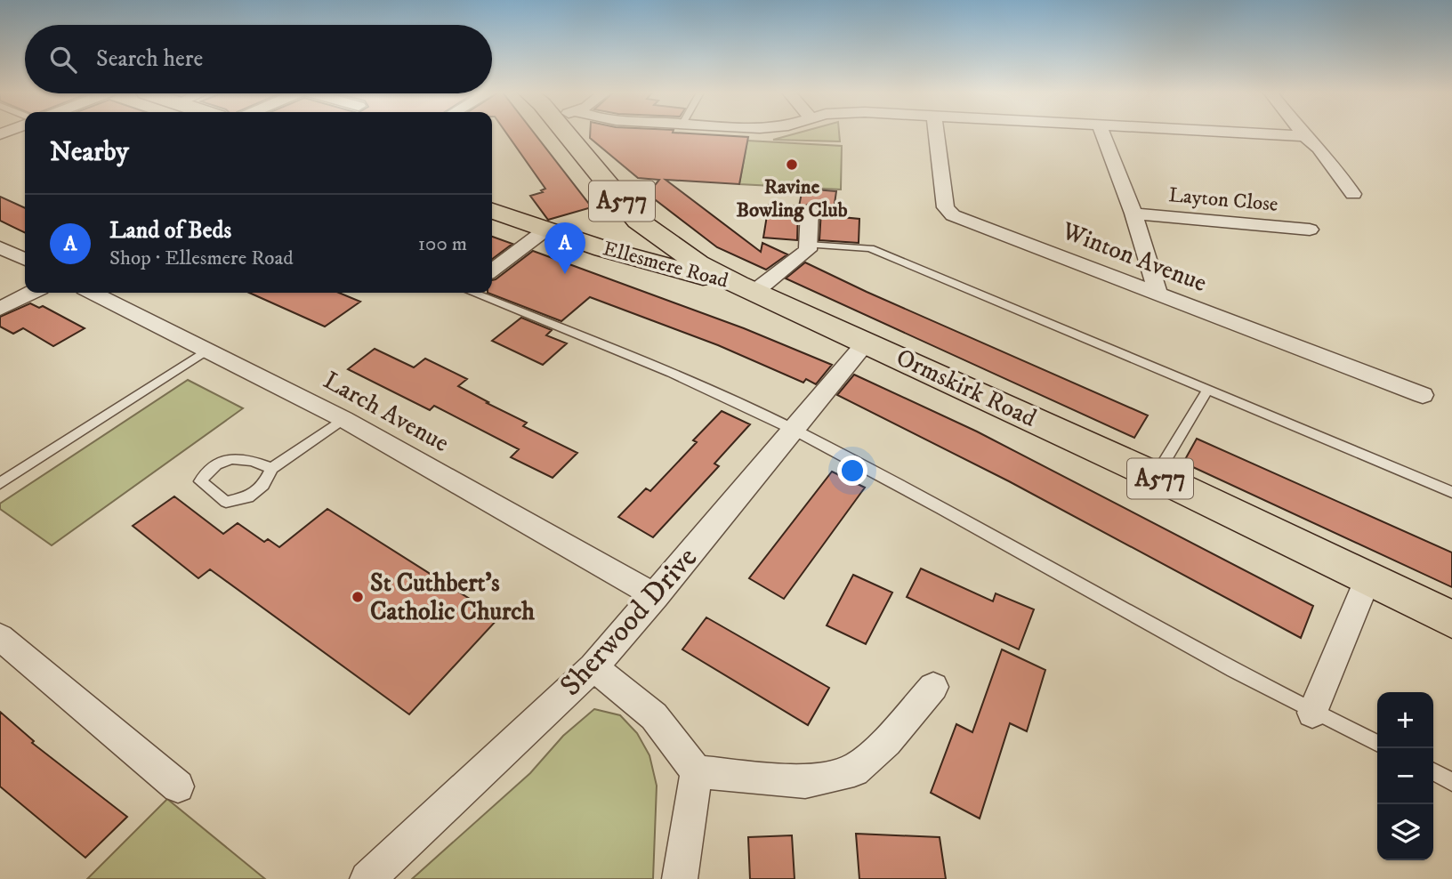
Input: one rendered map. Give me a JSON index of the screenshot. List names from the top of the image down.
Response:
{
  "streets": {
    "highway": ["A577", "Ellesmere Road", "Ormskirk Road"],
    "street": [
      "Layton Close",
      "Winton Avenue",
      "Larch Avenue",
      "Sherwood Drive"
    ]
  },
  "crossings": [
    ["A577", "Ellesmere Road"],
    ["A577", "Ormskirk Road"],
    ["Ellesmere Road", "Ormskirk Road"],
    ["Ormskirk Road", "Sherwood Drive"],
    ["Larch Avenue", "Sherwood Drive"]
  ],
  "places": ["Ravine Bowling Club", "St Cuthbert's Catholic Church"],
  "page": {
    "search": "Search here",
    "heading": "Nearby",
    "list": [
      {
        "mark": "A",
        "name": "Land of Beds",
        "note": "Shop · Ellesmere Road",
        "value": "100 m"
      }
    ],
    "pins": "A",
    "map_buttons": ["+", "−"]
  }
}
